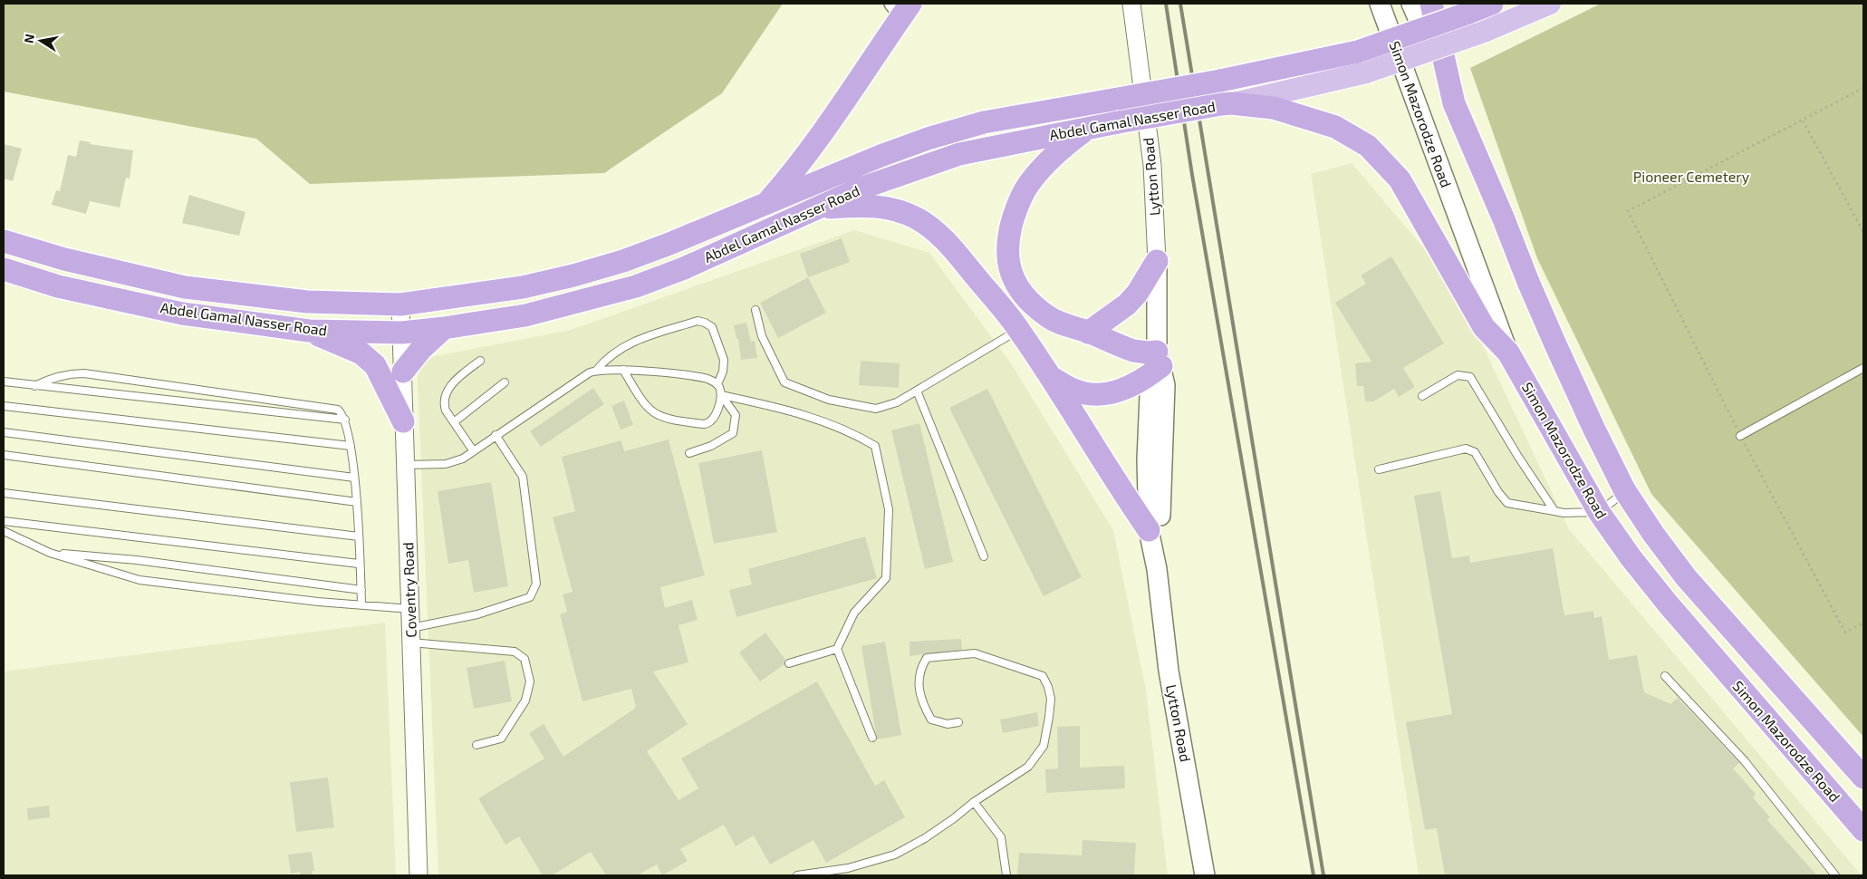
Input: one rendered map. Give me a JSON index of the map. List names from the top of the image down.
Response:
{
  "streets": {
    "highway": ["Simon Mazorodze Road", "Abdel Gamal Nasser Road"],
    "main road": ["Lytton Road"],
    "street": ["Coventry Road"]
  },
  "crossings": [
    ["Abdel Gamal Nasser Road", "Coventry Road"]
  ],
  "parks": ["Pioneer Cemetery"],
  "north": "left"
}
